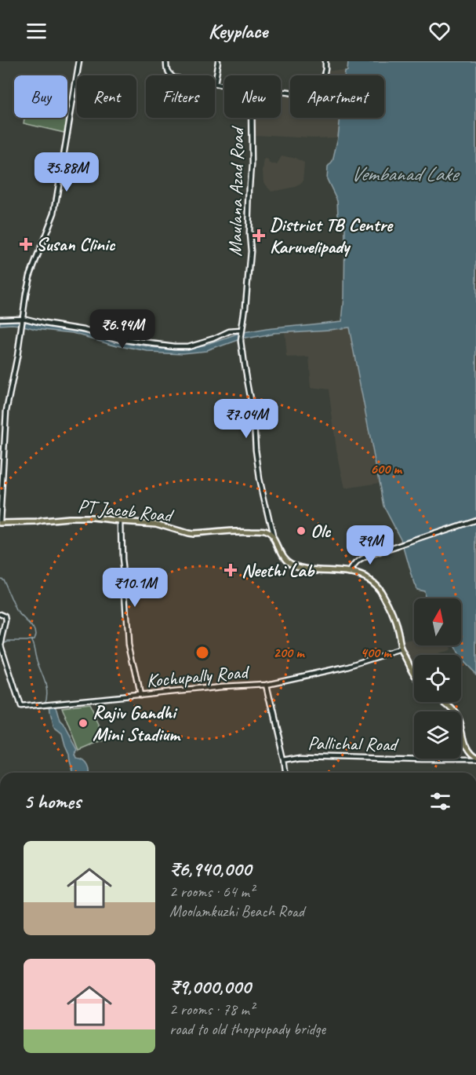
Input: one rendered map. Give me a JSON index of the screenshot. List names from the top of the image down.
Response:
{
  "streets": {
    "main road": [
      "Maulana Azad Road",
      "PT Jacob Road",
      "Kochupally Road",
      "Pallichal Road"
    ]
  },
  "crossings": [
    ["Maulana Azad Road", "PT Jacob Road"]
  ],
  "water": ["Vembanad Lake"],
  "places": {
    "health": ["District TB Centre Karuvelipady", "Susan Clinic", "Neethi Lab"],
    "other": ["Olc", "Rajiv Gandhi Mini Stadium"]
  },
  "north": "top",
  "page": {
    "header": "Keyplace",
    "chip": [
      "Buy",
      "Rent",
      "Filters",
      "New",
      "Apartment"
    ],
    "price": [
      "₹5.88M",
      "₹6.94M",
      "₹7.04M",
      "₹9M",
      "₹10.1M"
    ],
    "heading": "5 homes",
    "list": [
      {
        "name": "₹6,940,000",
        "note": "2 rooms · 64 m² · Moolamkuzhi Beach Road"
      },
      {
        "name": "₹9,000,000",
        "note": "2 rooms · 78 m² · road to old thoppupady bridge"
      }
    ]
  },
  "rings": ["600 m", "200 m", "400 m"]
}
